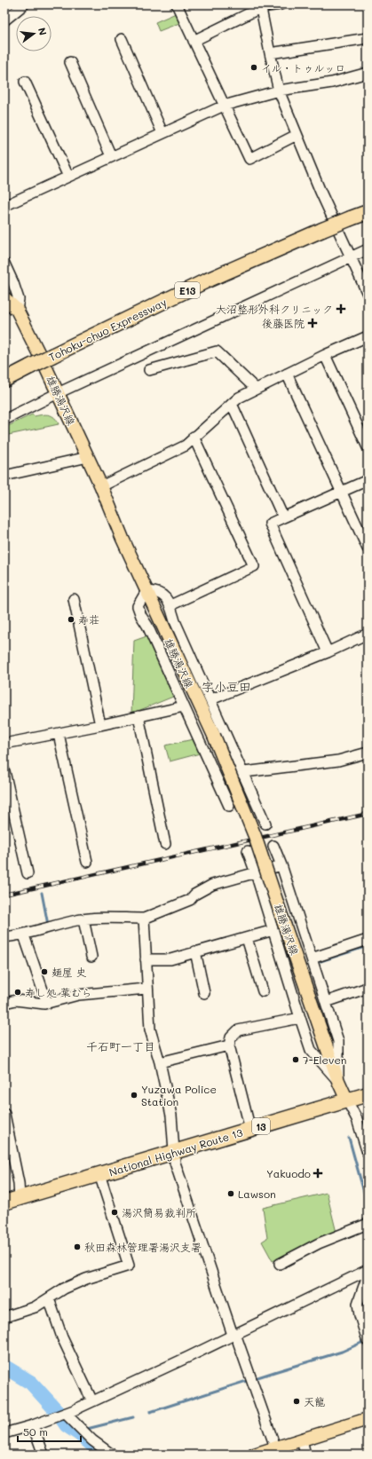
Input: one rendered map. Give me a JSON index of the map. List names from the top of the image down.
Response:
{
  "streets": {
    "highway": [
      "E13",
      "Tohoku-chuo Expressway",
      "13",
      "National Highway Route 13"
    ],
    "main road": ["雄勝湯沢線"]
  },
  "crossings": [
    ["雄勝湯沢線", "National Highway Route 13"]
  ],
  "districts": ["字小豆田", "千石町一丁目"],
  "places": {
    "other": [
      "イル・トゥルッロ",
      "寿荘",
      "麺屋 史",
      "寿し処 葉むら",
      "7-Eleven",
      "Yuzawa Police Station",
      "Lawson",
      "湯沢簡易裁判所",
      "秋田森林管理署湯沢支署",
      "天龍"
    ],
    "health": ["大沼整形外科クリニック", "後藤医院", "Yakuodo"]
  },
  "scale_bar": "50 m",
  "north": "right"
}
